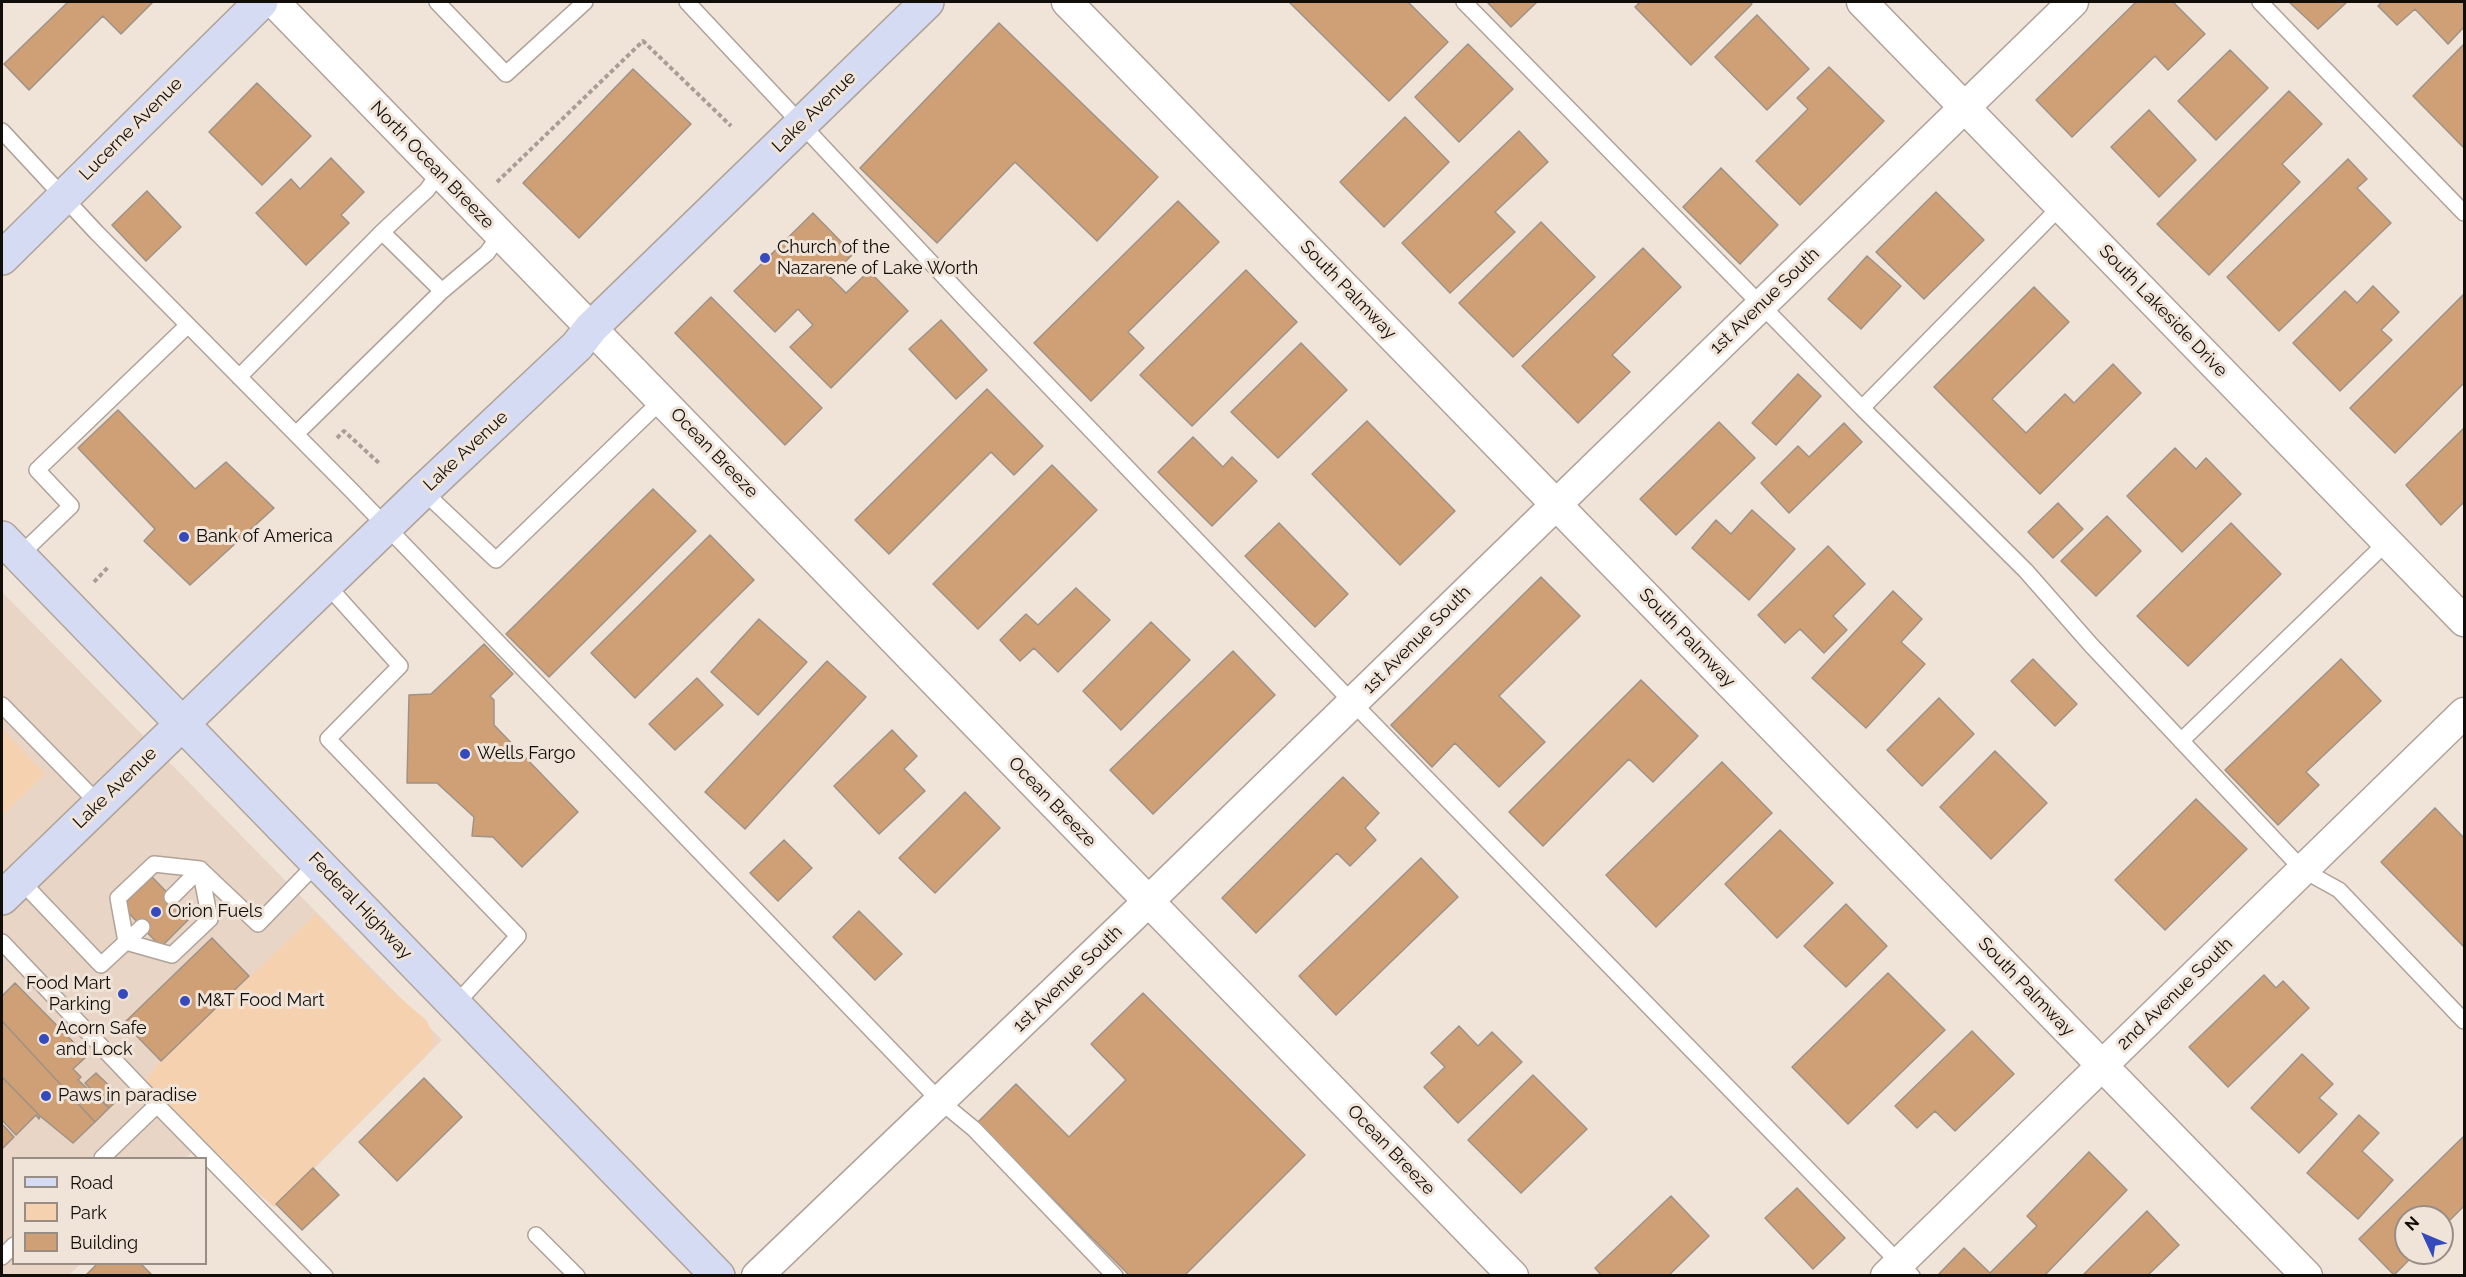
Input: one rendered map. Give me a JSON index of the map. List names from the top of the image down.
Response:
{
  "streets": {
    "main road": ["Lake Avenue", "Lucerne Avenue", "Federal Highway"],
    "street": [
      "North Ocean Breeze",
      "South Palmway",
      "1st Avenue South",
      "South Lakeside Drive",
      "Ocean Breeze",
      "2nd Avenue South"
    ]
  },
  "crossings": [
    ["Lake Avenue", "North Ocean Breeze"],
    ["Lake Avenue", "Ocean Breeze"],
    ["Lake Avenue", "Federal Highway"],
    ["North Ocean Breeze", "Ocean Breeze"],
    ["South Palmway", "1st Avenue South"],
    ["South Palmway", "2nd Avenue South"],
    ["1st Avenue South", "South Lakeside Drive"],
    ["1st Avenue South", "Ocean Breeze"]
  ],
  "places": [
    "Church of the Nazarene of Lake Worth",
    "Bank of America",
    "Wells Fargo",
    "Orion Fuels",
    "Food Mart Parking",
    "M&T Food Mart",
    "Acorn Safe and Lock",
    "Paws in paradise"
  ],
  "legend": ["Road", "Park", "Building"],
  "north": "top left"
}
